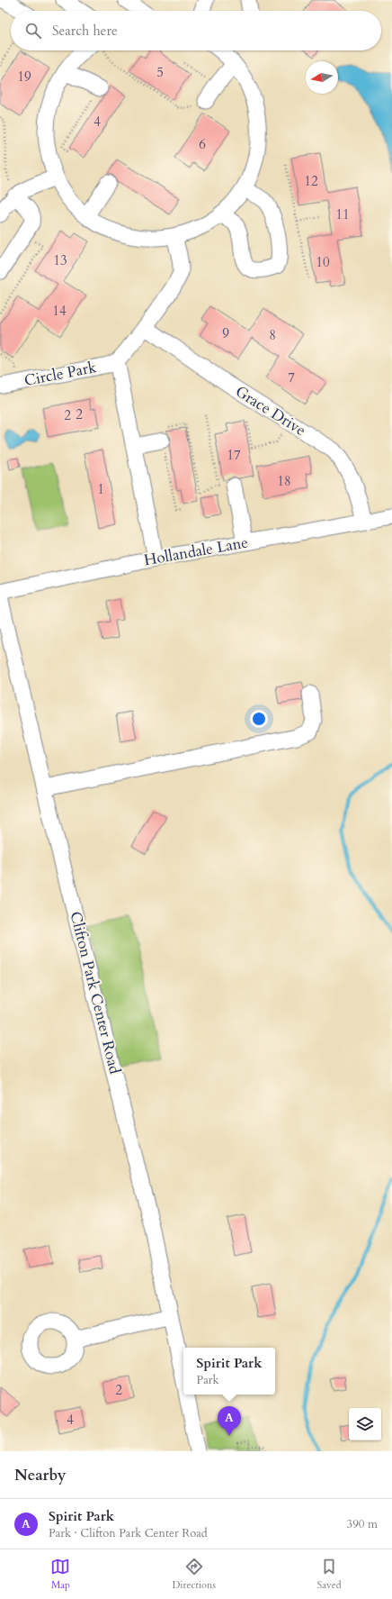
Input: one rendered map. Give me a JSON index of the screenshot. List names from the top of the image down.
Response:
{
  "streets": {
    "street": [
      "Circle Park",
      "Grace Drive",
      "Hollandale Lane",
      "Clifton Park Center Road"
    ]
  },
  "crossings": [
    ["Grace Drive", "Hollandale Lane"]
  ],
  "house_numbers": [
    "5",
    "19",
    "4",
    "6",
    "12",
    "11",
    "13",
    "10",
    "14",
    "9",
    "8",
    "7",
    "2",
    "2",
    "17",
    "18",
    "1",
    "2",
    "4"
  ],
  "north": "left",
  "page": {
    "search": "Search here",
    "popup": ["Spirit Park", "Park"],
    "pins": "A",
    "heading": "Nearby",
    "list": [
      {
        "mark": "A",
        "name": "Spirit Park",
        "note": "Park · Clifton Park Center Road",
        "value": "390 m"
      }
    ],
    "nav": ["Map", "Directions", "Saved"]
  }
}
